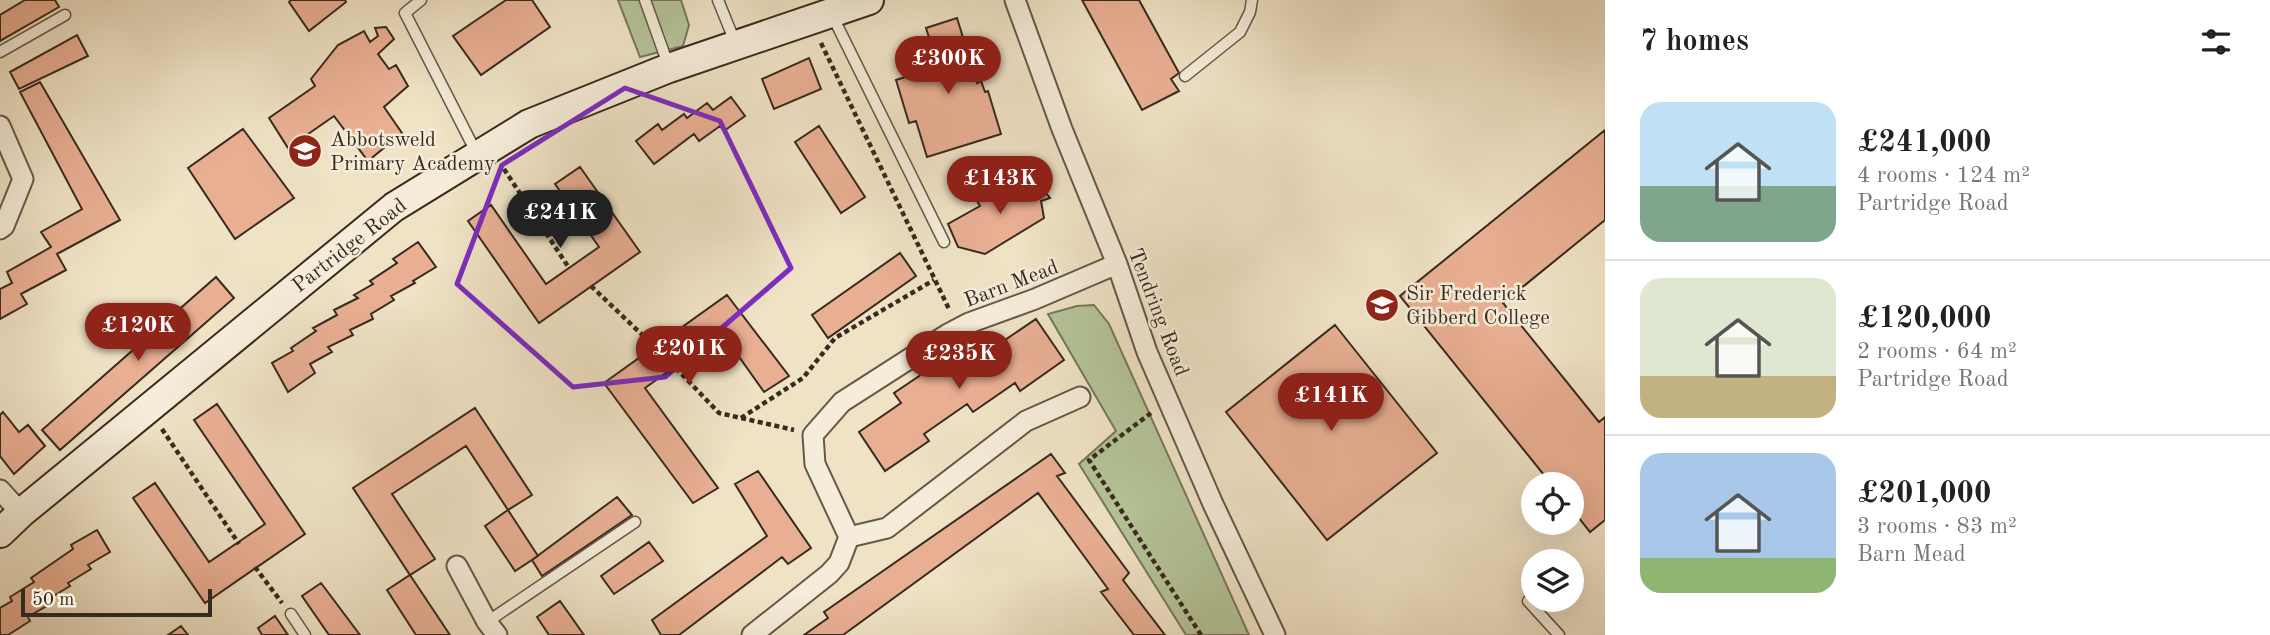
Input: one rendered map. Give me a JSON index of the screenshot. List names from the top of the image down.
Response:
{
  "streets": {
    "street": ["Partridge Road", "Barn Mead", "Tendring Road"]
  },
  "crossings": [
    ["Barn Mead", "Tendring Road"]
  ],
  "places": {
    "school or university": ["Abbotsweld Primary Academy", "Sir Frederick Gibberd College"]
  },
  "scale_bar": "50 m",
  "page": {
    "heading": "7 homes",
    "price": [
      "£300K",
      "£143K",
      "£241K",
      "£120K",
      "£201K",
      "£235K",
      "£141K"
    ],
    "list": [
      {
        "name": "£241,000",
        "note": "4 rooms · 124 m² · Partridge Road"
      },
      {
        "name": "£120,000",
        "note": "2 rooms · 64 m² · Partridge Road"
      },
      {
        "name": "£201,000",
        "note": "3 rooms · 83 m² · Barn Mead"
      }
    ],
    "scale": "50 m"
  }
}
